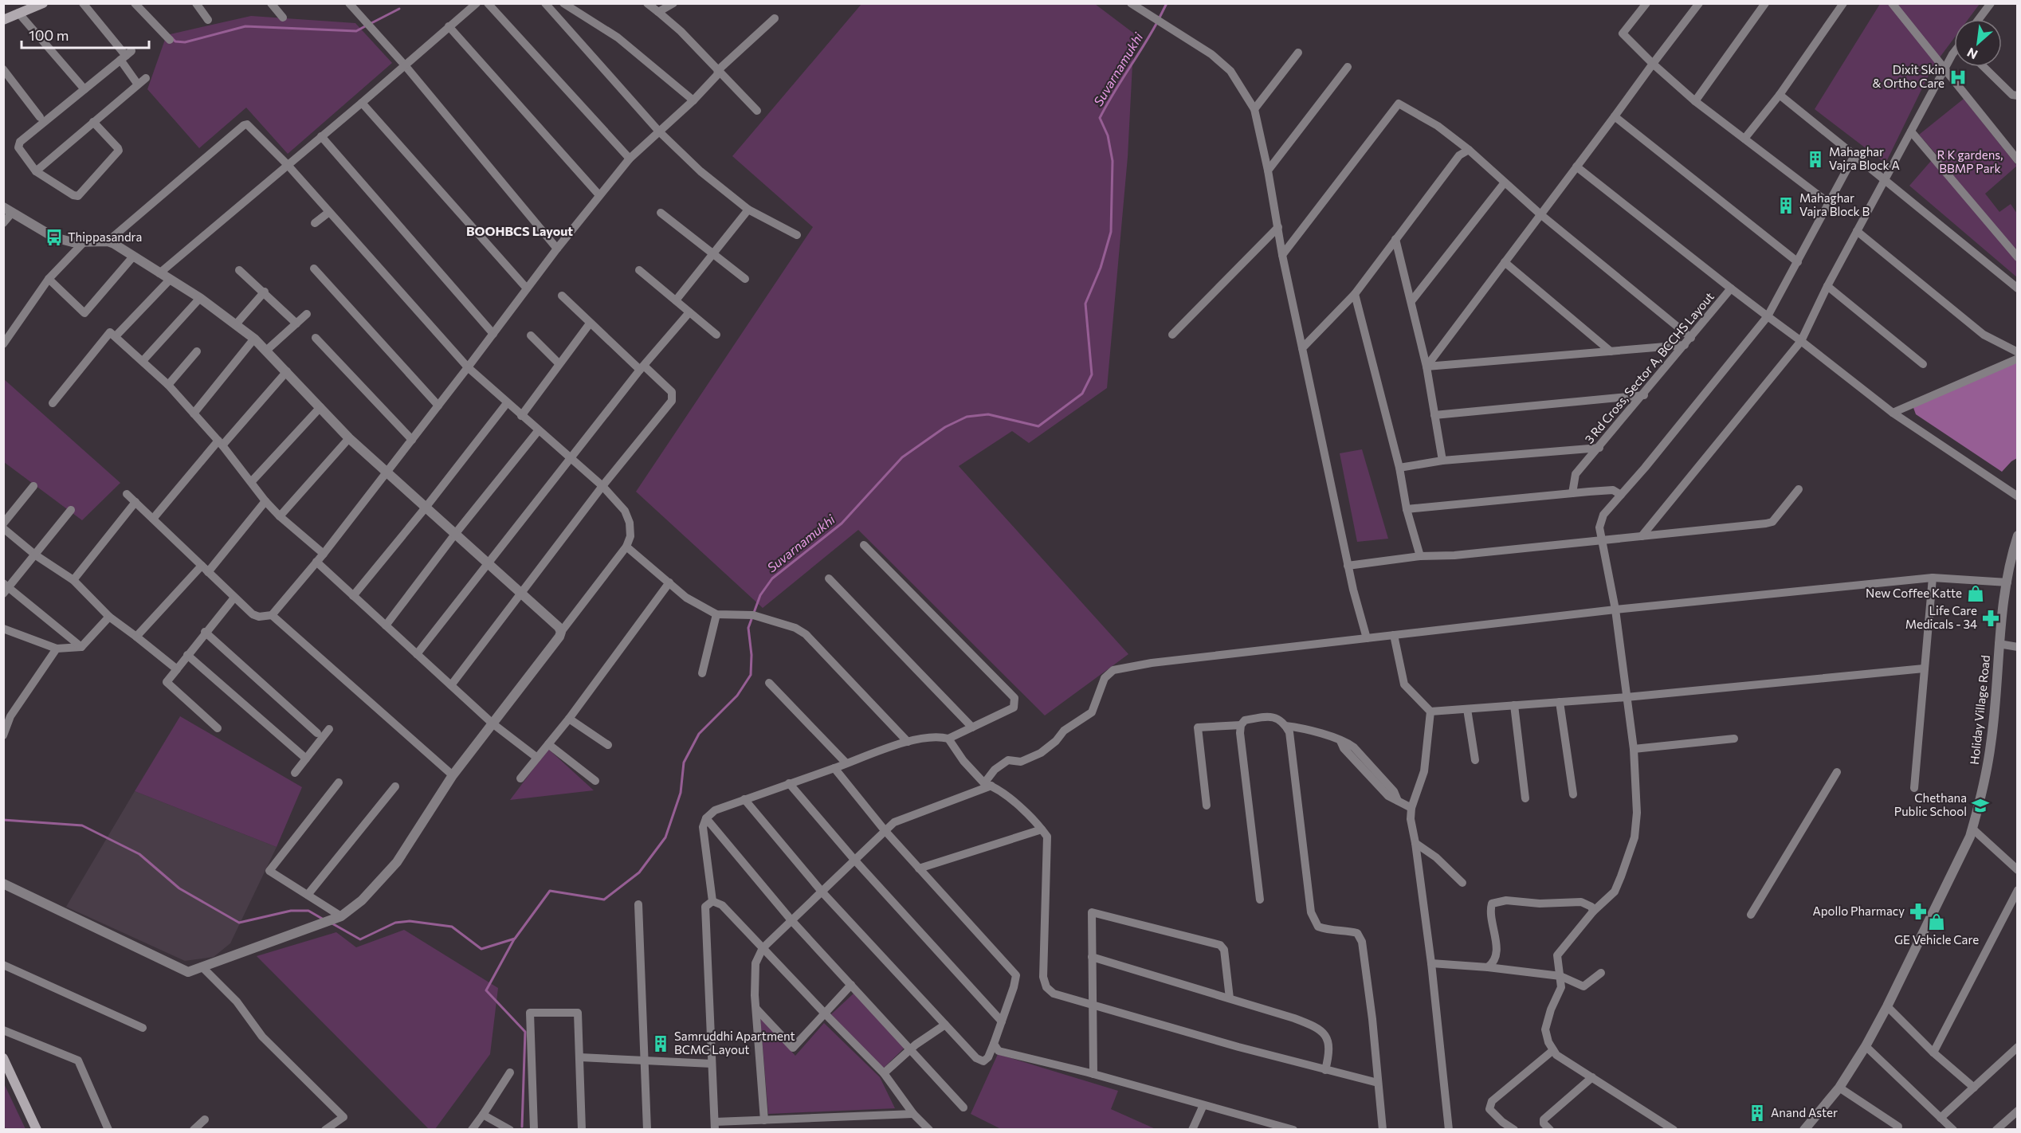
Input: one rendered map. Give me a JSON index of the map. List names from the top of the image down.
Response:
{
  "streets": {
    "street": ["3 Rd Cross, Sector A, BCCHS Layout", "Holiday Village Road"]
  },
  "districts": ["BOOHBCS Layout"],
  "water": ["Suvarnamukhi"],
  "parks": ["R K gardens, BBMP Park"],
  "places": {
    "hospital": ["Dixit Skin & Ortho Care"],
    "building": [
      "Mahaghar Vajra Block A",
      "Mahaghar Vajra Block B",
      "Samruddhi Apartment BCMC Layout",
      "Anand Aster"
    ],
    "bus stop": ["Thippasandra"],
    "shop": ["New Coffee Katte", "GE Vehicle Care"],
    "pharmacy": ["Life Care Medicals - 34", "Apollo Pharmacy"],
    "school or university": ["Chethana Public School"]
  },
  "scale_bar": "100 m",
  "north": "bottom left"
}
